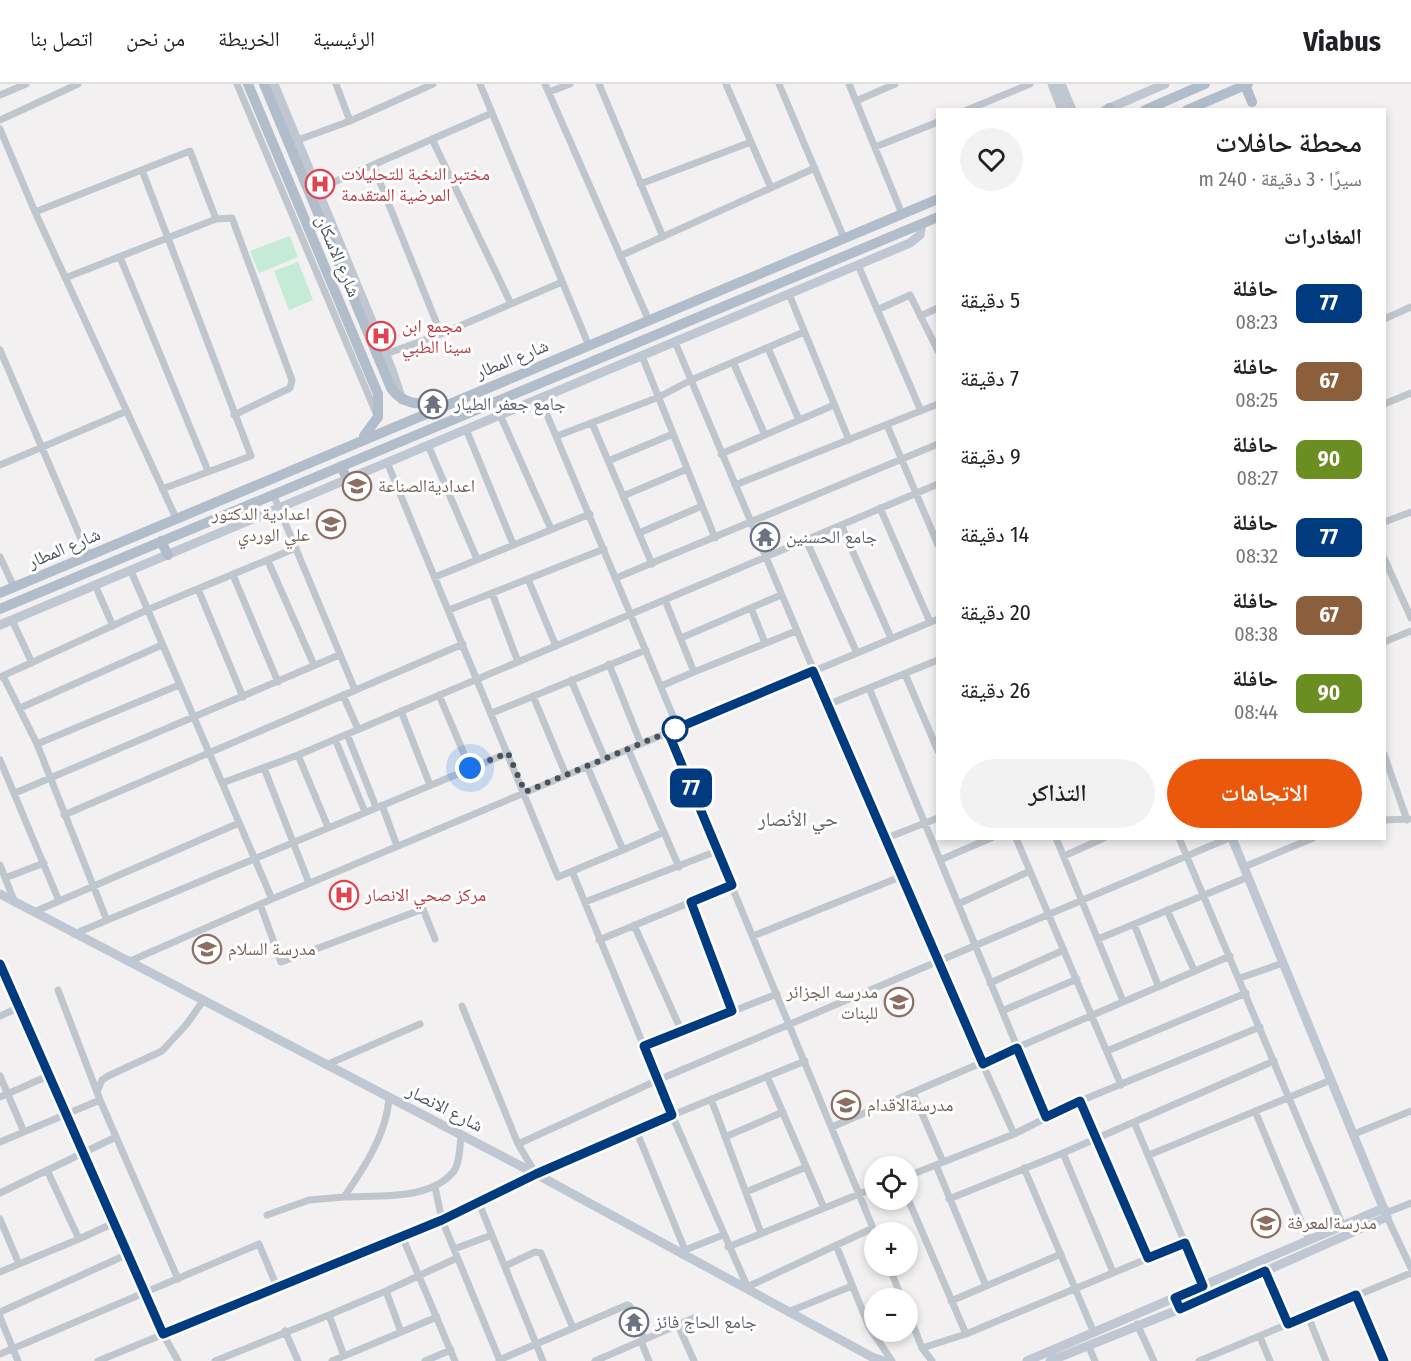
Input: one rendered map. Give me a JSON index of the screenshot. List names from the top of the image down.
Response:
{
  "streets": {
    "main road": ["شارع الاسكان", "شارع المطار"],
    "street": ["شارع الانصار"]
  },
  "crossings": [
    ["شارع الاسكان", "شارع المطار"]
  ],
  "districts": ["حي الأنصار"],
  "places": {
    "hospital": ["مختبر النخبة للتحليلات المرضية المتقدمة", "مجمع ابن سينا الطبي", "مركز صحي الانصار"],
    "temple": ["جامع جعفر الطيار", "جامع الحسنين", "جامع الحاج فائز"],
    "school or university": [
      "اعداديةالصناعة",
      "اعدادية الدكتور علي الوردي",
      "مدرسة السلام",
      "مدرسه الجزائر للبنات",
      "مدرسةالاقدام",
      "مدرسةالمعرفة"
    ]
  },
  "lines": ["bus line 77"],
  "page": {
    "header": "Viabus",
    "nav": [
      "الرئيسية",
      "الخريطة",
      "من نحن",
      "اتصل بنا"
    ],
    "on_map": "77",
    "heading": [
      ["محطة حافلات", "سيرًا · 3 دقيقة · 240 m"],
      "المغادرات"
    ],
    "list": [
      {
        "mark": "77",
        "name": "حافلة",
        "note": "08:23",
        "value": "5 دقيقة"
      },
      {
        "mark": "67",
        "name": "حافلة",
        "note": "08:25",
        "value": "7 دقيقة"
      },
      {
        "mark": "90",
        "name": "حافلة",
        "note": "08:27",
        "value": "9 دقيقة"
      },
      {
        "mark": "77",
        "name": "حافلة",
        "note": "08:32",
        "value": "14 دقيقة"
      },
      {
        "mark": "67",
        "name": "حافلة",
        "note": "08:38",
        "value": "20 دقيقة"
      },
      {
        "mark": "90",
        "name": "حافلة",
        "note": "08:44",
        "value": "26 دقيقة"
      }
    ],
    "buttons": ["الاتجاهات", "التذاكر"],
    "map_buttons": ["+", "−"]
  }
}
